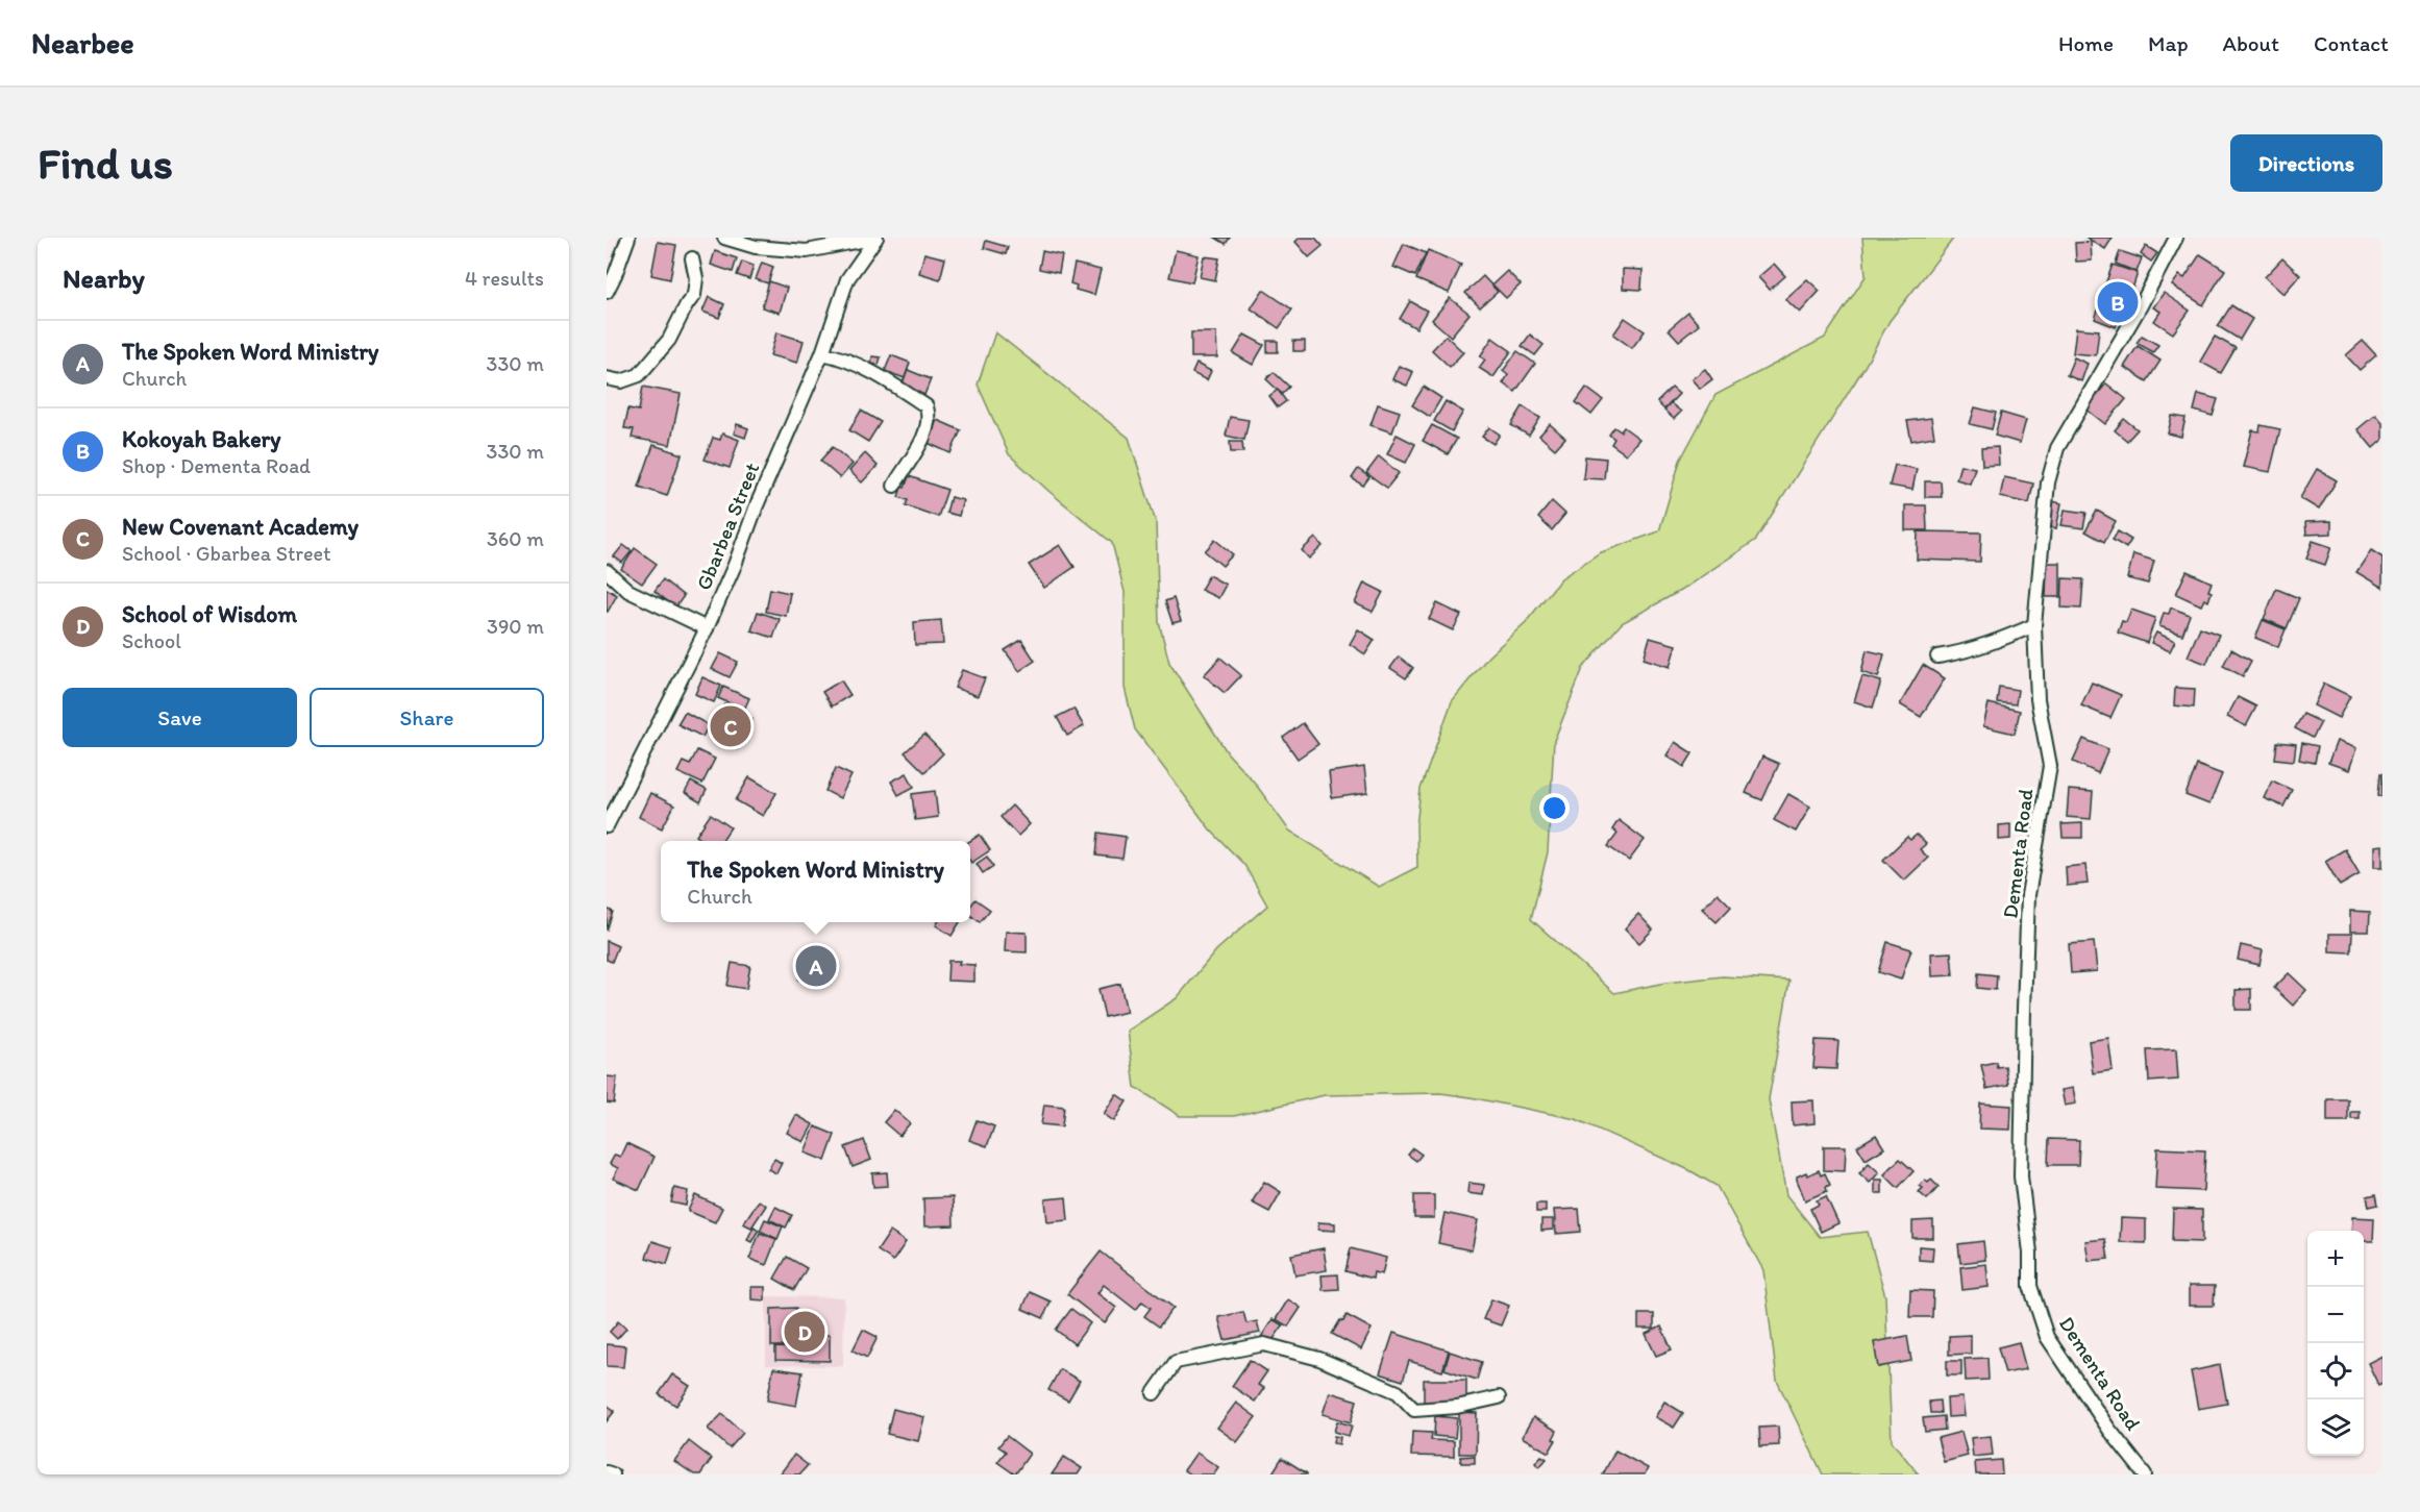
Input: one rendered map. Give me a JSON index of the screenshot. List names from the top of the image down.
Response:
{
  "streets": {
    "street": ["Gbarbea Street", "Dementa Road"]
  },
  "page": {
    "header": "Nearbee",
    "nav": [
      "Home",
      "Map",
      "About",
      "Contact"
    ],
    "buttons": [
      "Directions",
      ["Save", "Share"]
    ],
    "title": "Find us",
    "heading": ["Nearby", "4 results"],
    "pins": [
      "B",
      "C",
      "A",
      "D"
    ],
    "list": [
      {
        "mark": "A",
        "name": "The Spoken Word Ministry",
        "note": "Church",
        "value": "330 m"
      },
      {
        "mark": "B",
        "name": "Kokoyah Bakery",
        "note": "Shop · Dementa Road",
        "value": "330 m"
      },
      {
        "mark": "C",
        "name": "New Covenant Academy",
        "note": "School · Gbarbea Street",
        "value": "360 m"
      },
      {
        "mark": "D",
        "name": "School of Wisdom",
        "note": "School",
        "value": "390 m"
      }
    ],
    "popup": ["The Spoken Word Ministry", "Church"],
    "map_buttons": ["+", "−"]
  }
}
